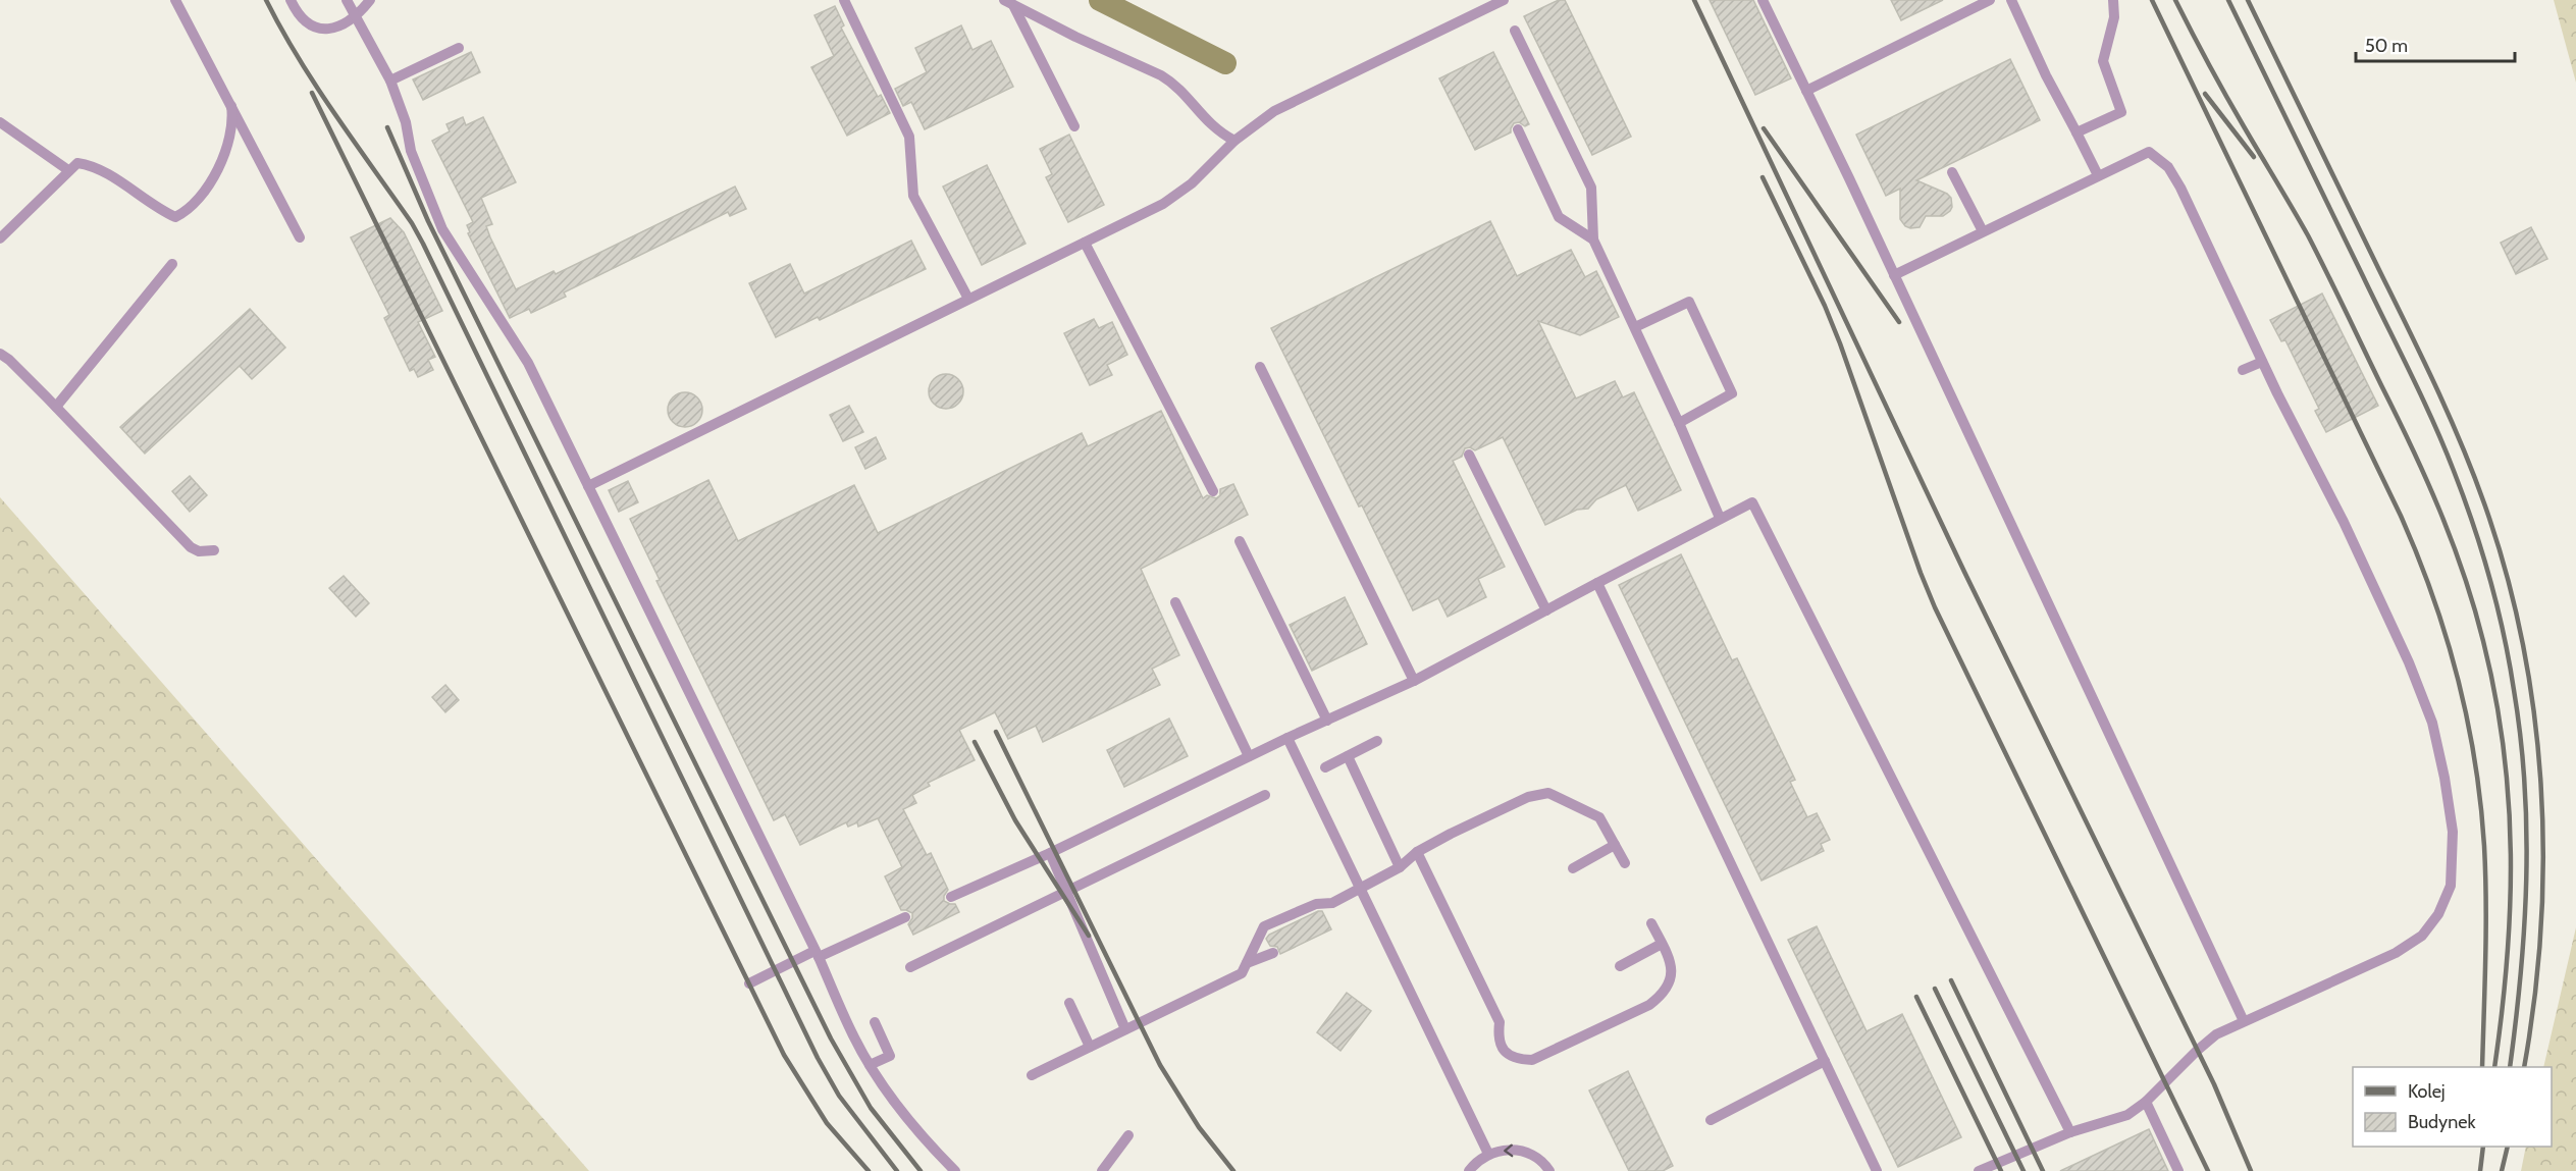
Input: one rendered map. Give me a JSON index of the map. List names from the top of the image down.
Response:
{
  "legend": ["Kolej", "Budynek"],
  "scale_bar": "50 m"
}
